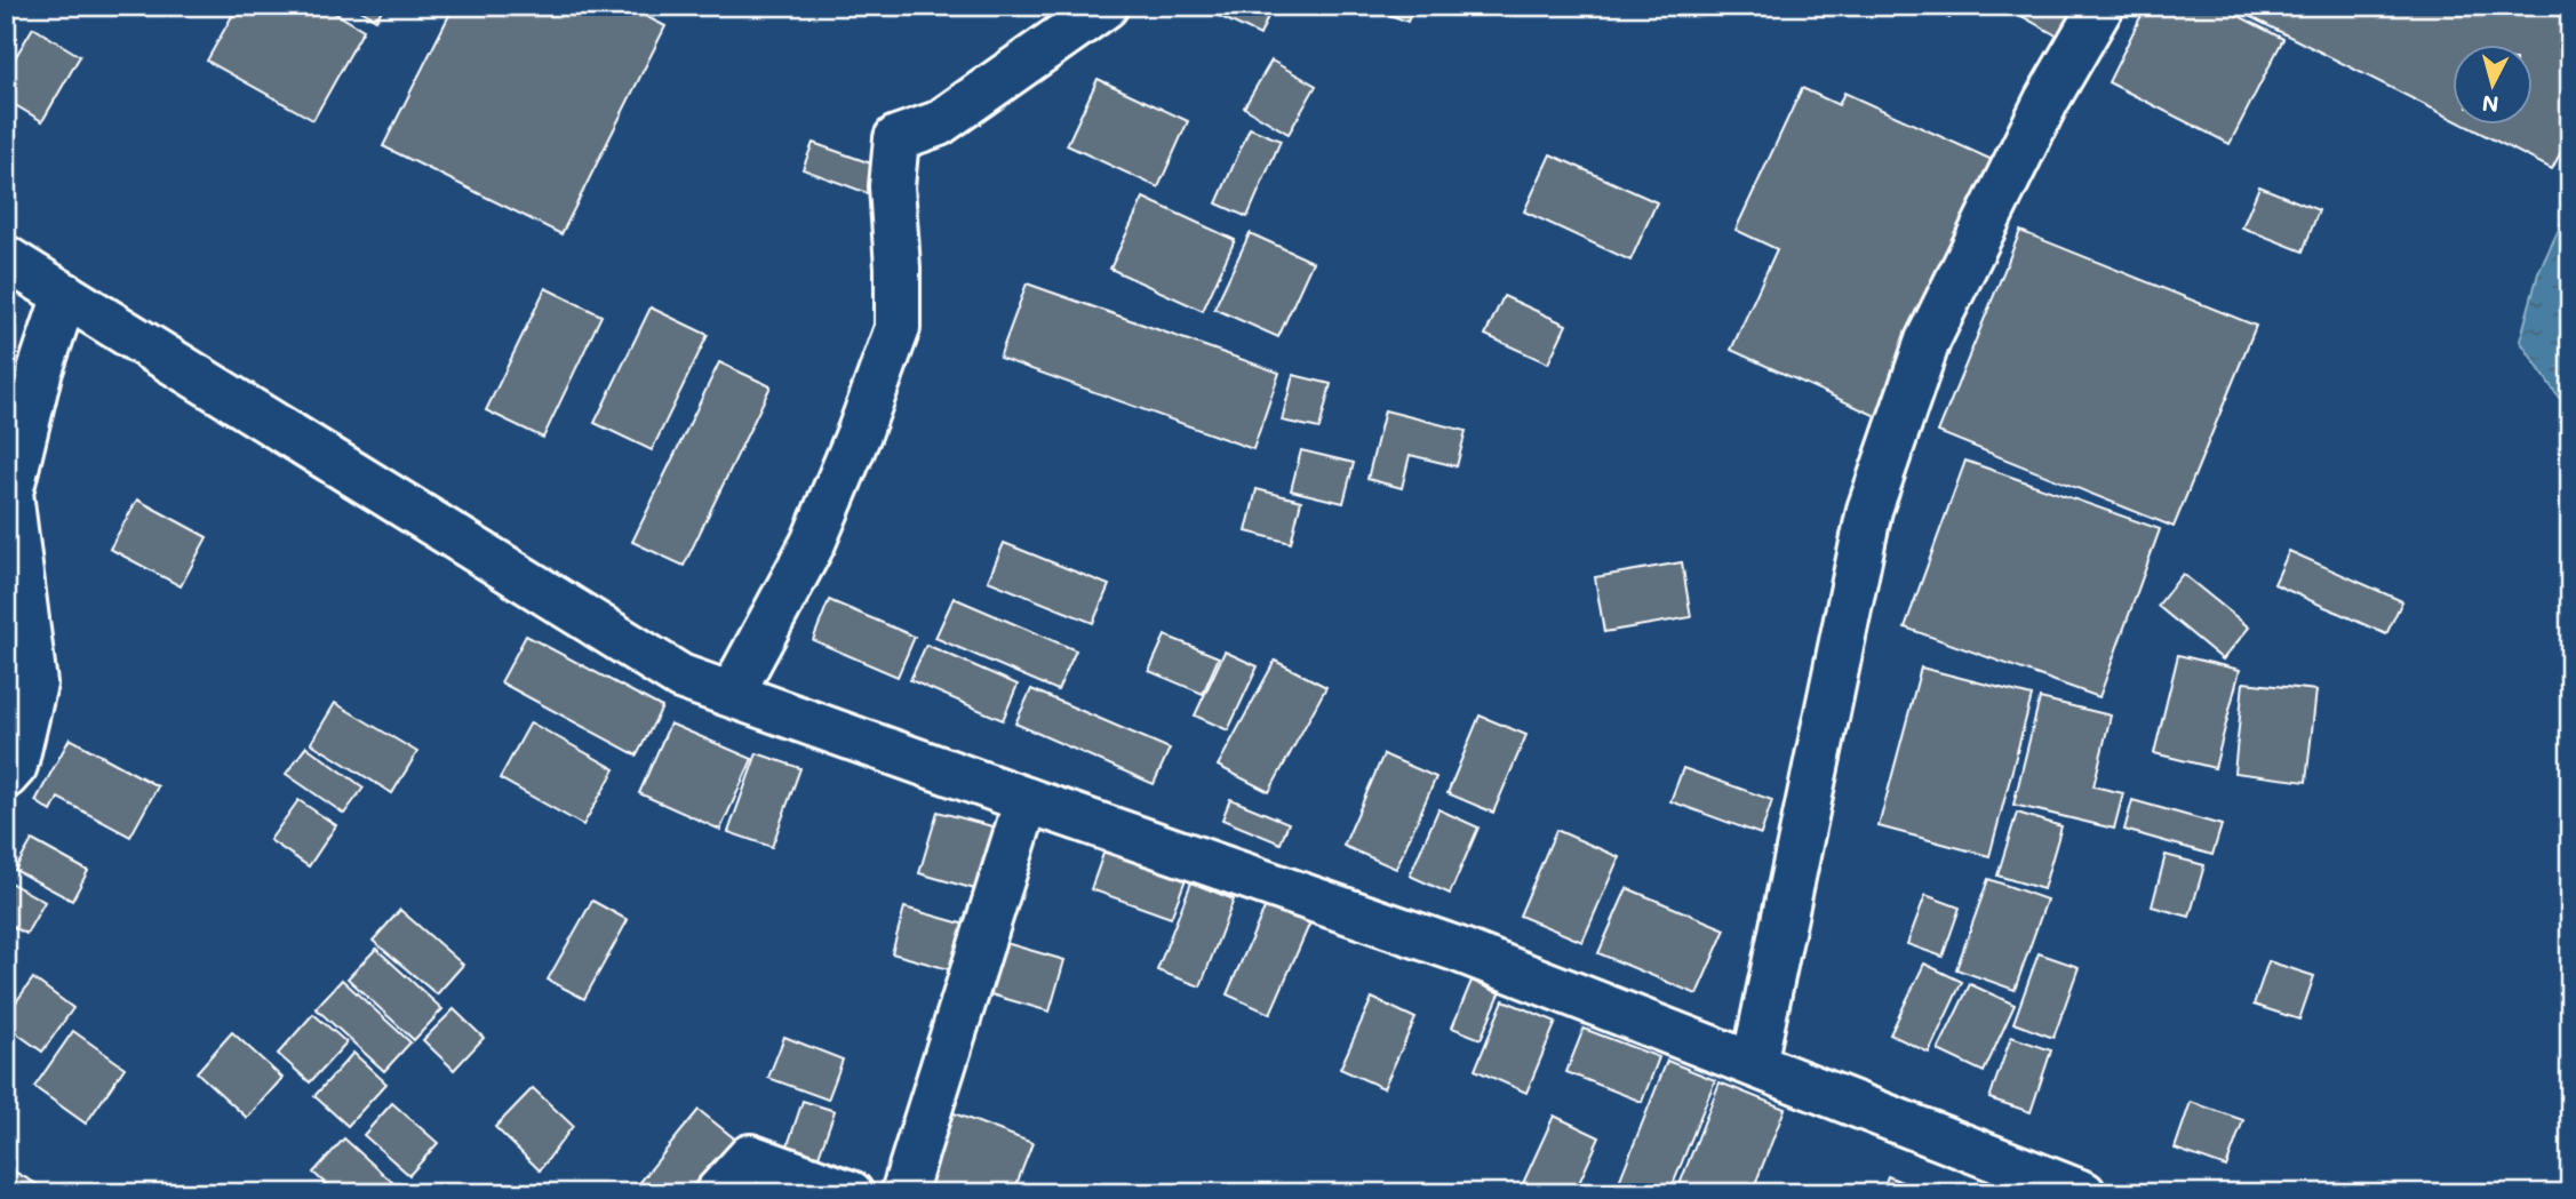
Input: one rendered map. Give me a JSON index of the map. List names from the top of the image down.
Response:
{
  "north": "bottom"
}
